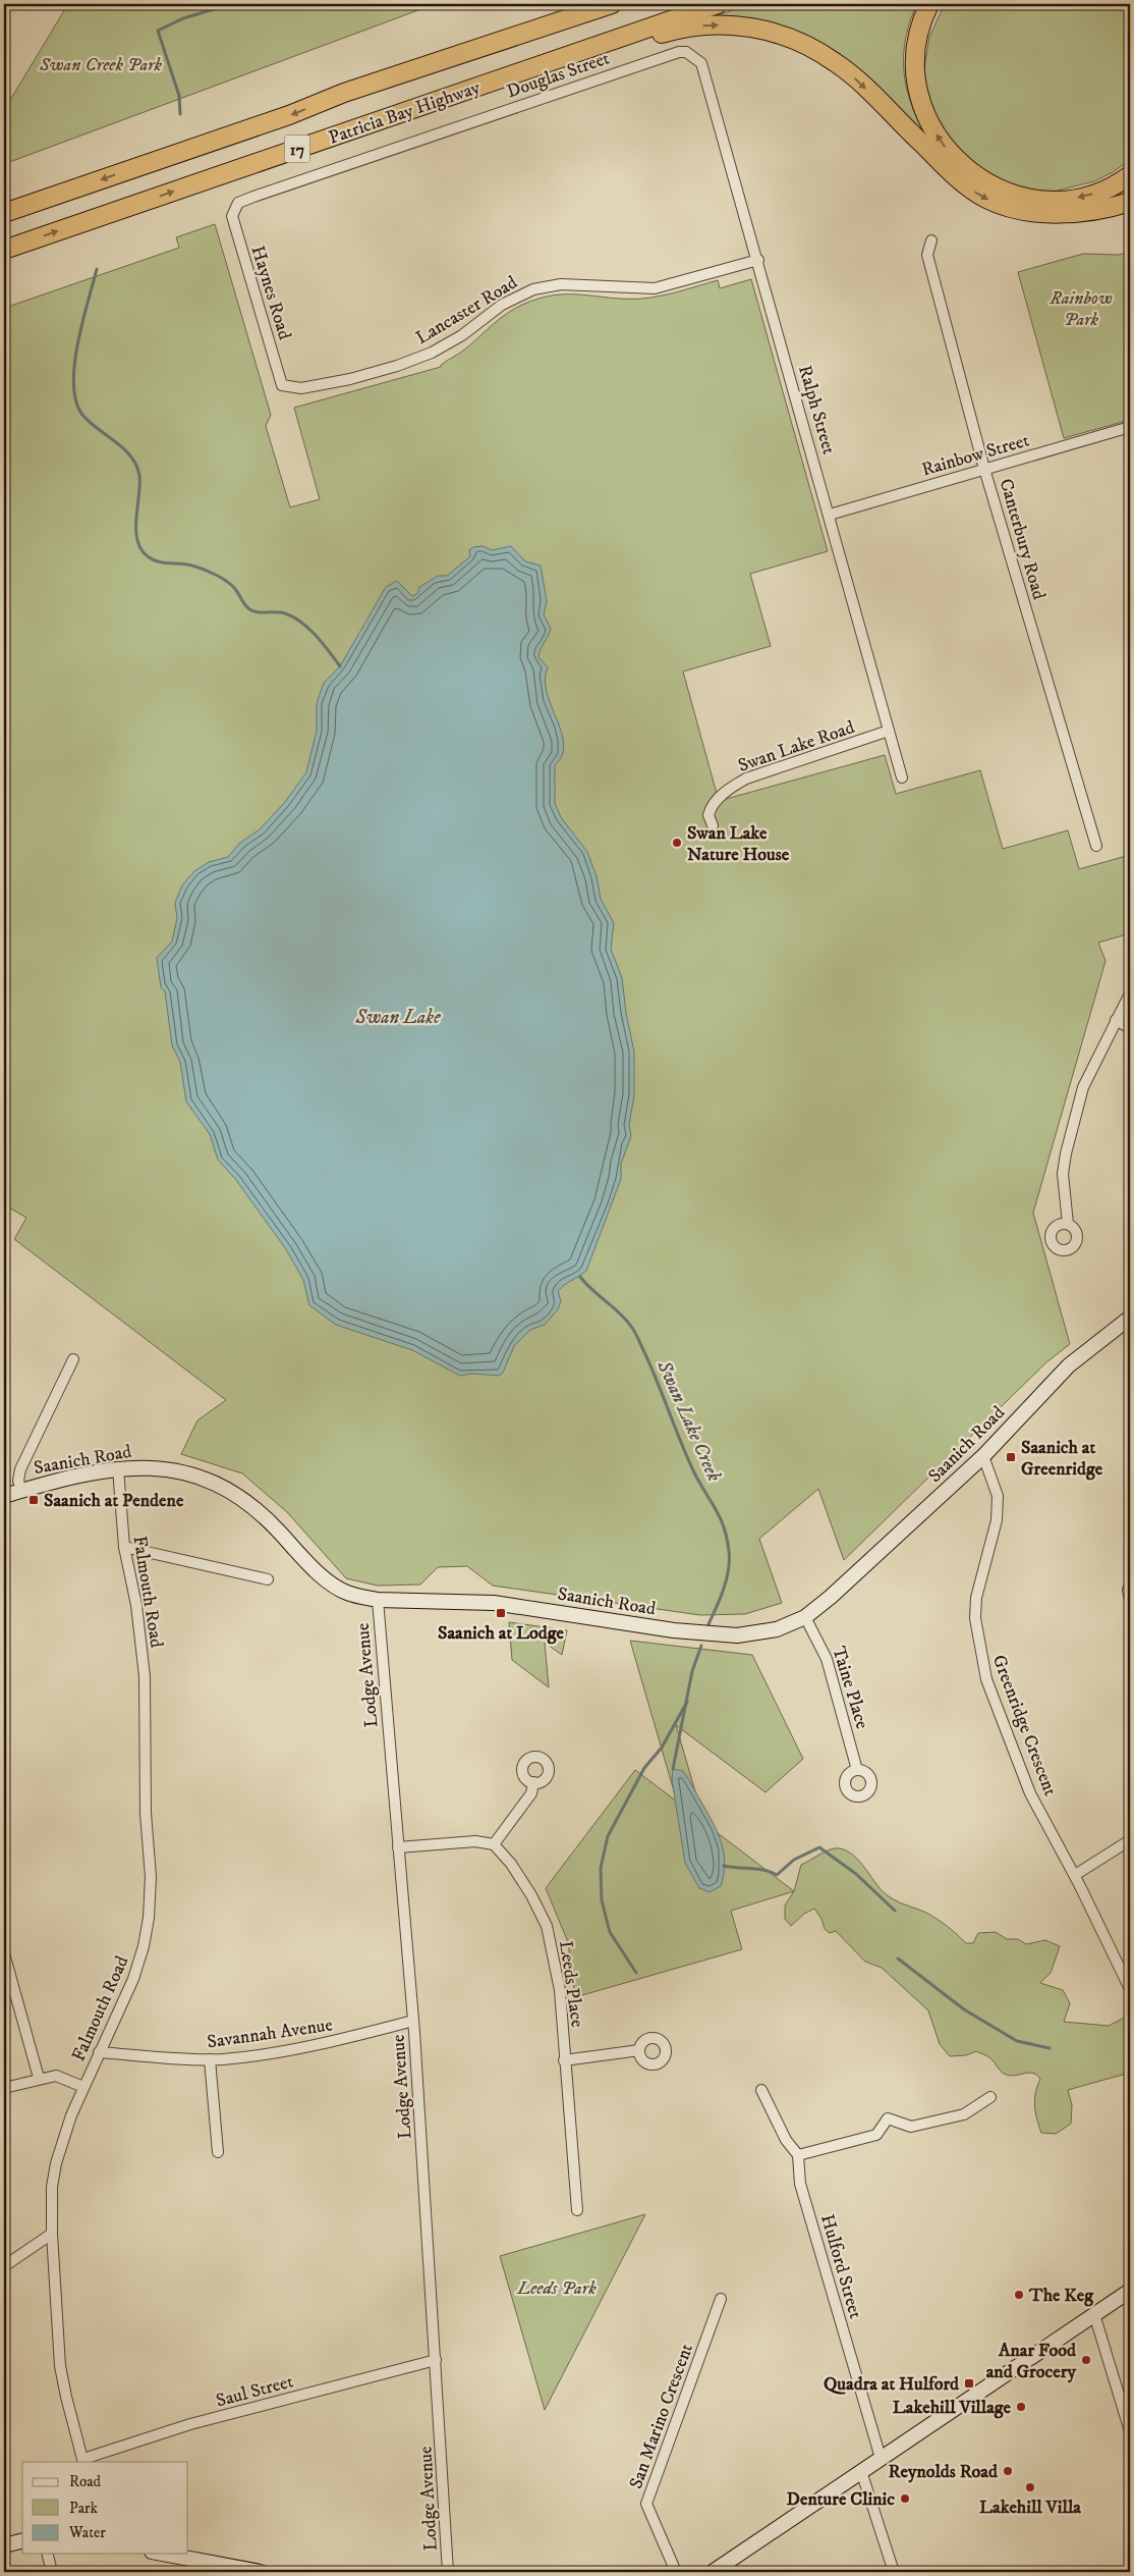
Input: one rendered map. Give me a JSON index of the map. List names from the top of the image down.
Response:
{
  "streets": {
    "highway": ["Patricia Bay Highway", "17"],
    "main road": ["Saanich Road"],
    "street": [
      "Douglas Street",
      "Haynes Road",
      "Lancaster Road",
      "Ralph Street",
      "Rainbow Street",
      "Canterbury Road",
      "Swan Lake Road",
      "Falmouth Road",
      "Lodge Avenue",
      "Taine Place",
      "Greenridge Crescent",
      "Leeds Place",
      "Savannah Avenue",
      "Hulford Street",
      "Saul Street",
      "San Marino Crescent"
    ]
  },
  "crossings": [
    ["Douglas Street", "Haynes Road"],
    ["Douglas Street", "Ralph Street"],
    ["Haynes Road", "Lancaster Road"],
    ["Lancaster Road", "Ralph Street"],
    ["Ralph Street", "Rainbow Street"],
    ["Ralph Street", "Swan Lake Road"],
    ["Rainbow Street", "Canterbury Road"],
    ["Saanich Road", "Falmouth Road"],
    ["Saanich Road", "Lodge Avenue"],
    ["Saanich Road", "Taine Place"],
    ["Saanich Road", "Greenridge Crescent"],
    ["Falmouth Road", "Savannah Avenue"],
    ["Falmouth Road", "Saul Street"],
    ["Lodge Avenue", "Savannah Avenue"],
    ["Lodge Avenue", "Saul Street"]
  ],
  "water": ["Swan Lake", "Swan Lake Creek"],
  "parks": ["Swan Creek Park", "Rainbow Park", "Leeds Park"],
  "places": {
    "other": [
      "Swan Lake Nature House",
      "The Keg",
      "Anar Food and Grocery",
      "Lakehill Village",
      "Reynolds Road",
      "Lakehill Villa",
      "Denture Clinic"
    ],
    "transit": [
      "Saanich at Greenridge",
      "Saanich at Pendene",
      "Saanich at Lodge",
      "Quadra at Hulford"
    ]
  },
  "legend": ["Road", "Park", "Water"]
}
